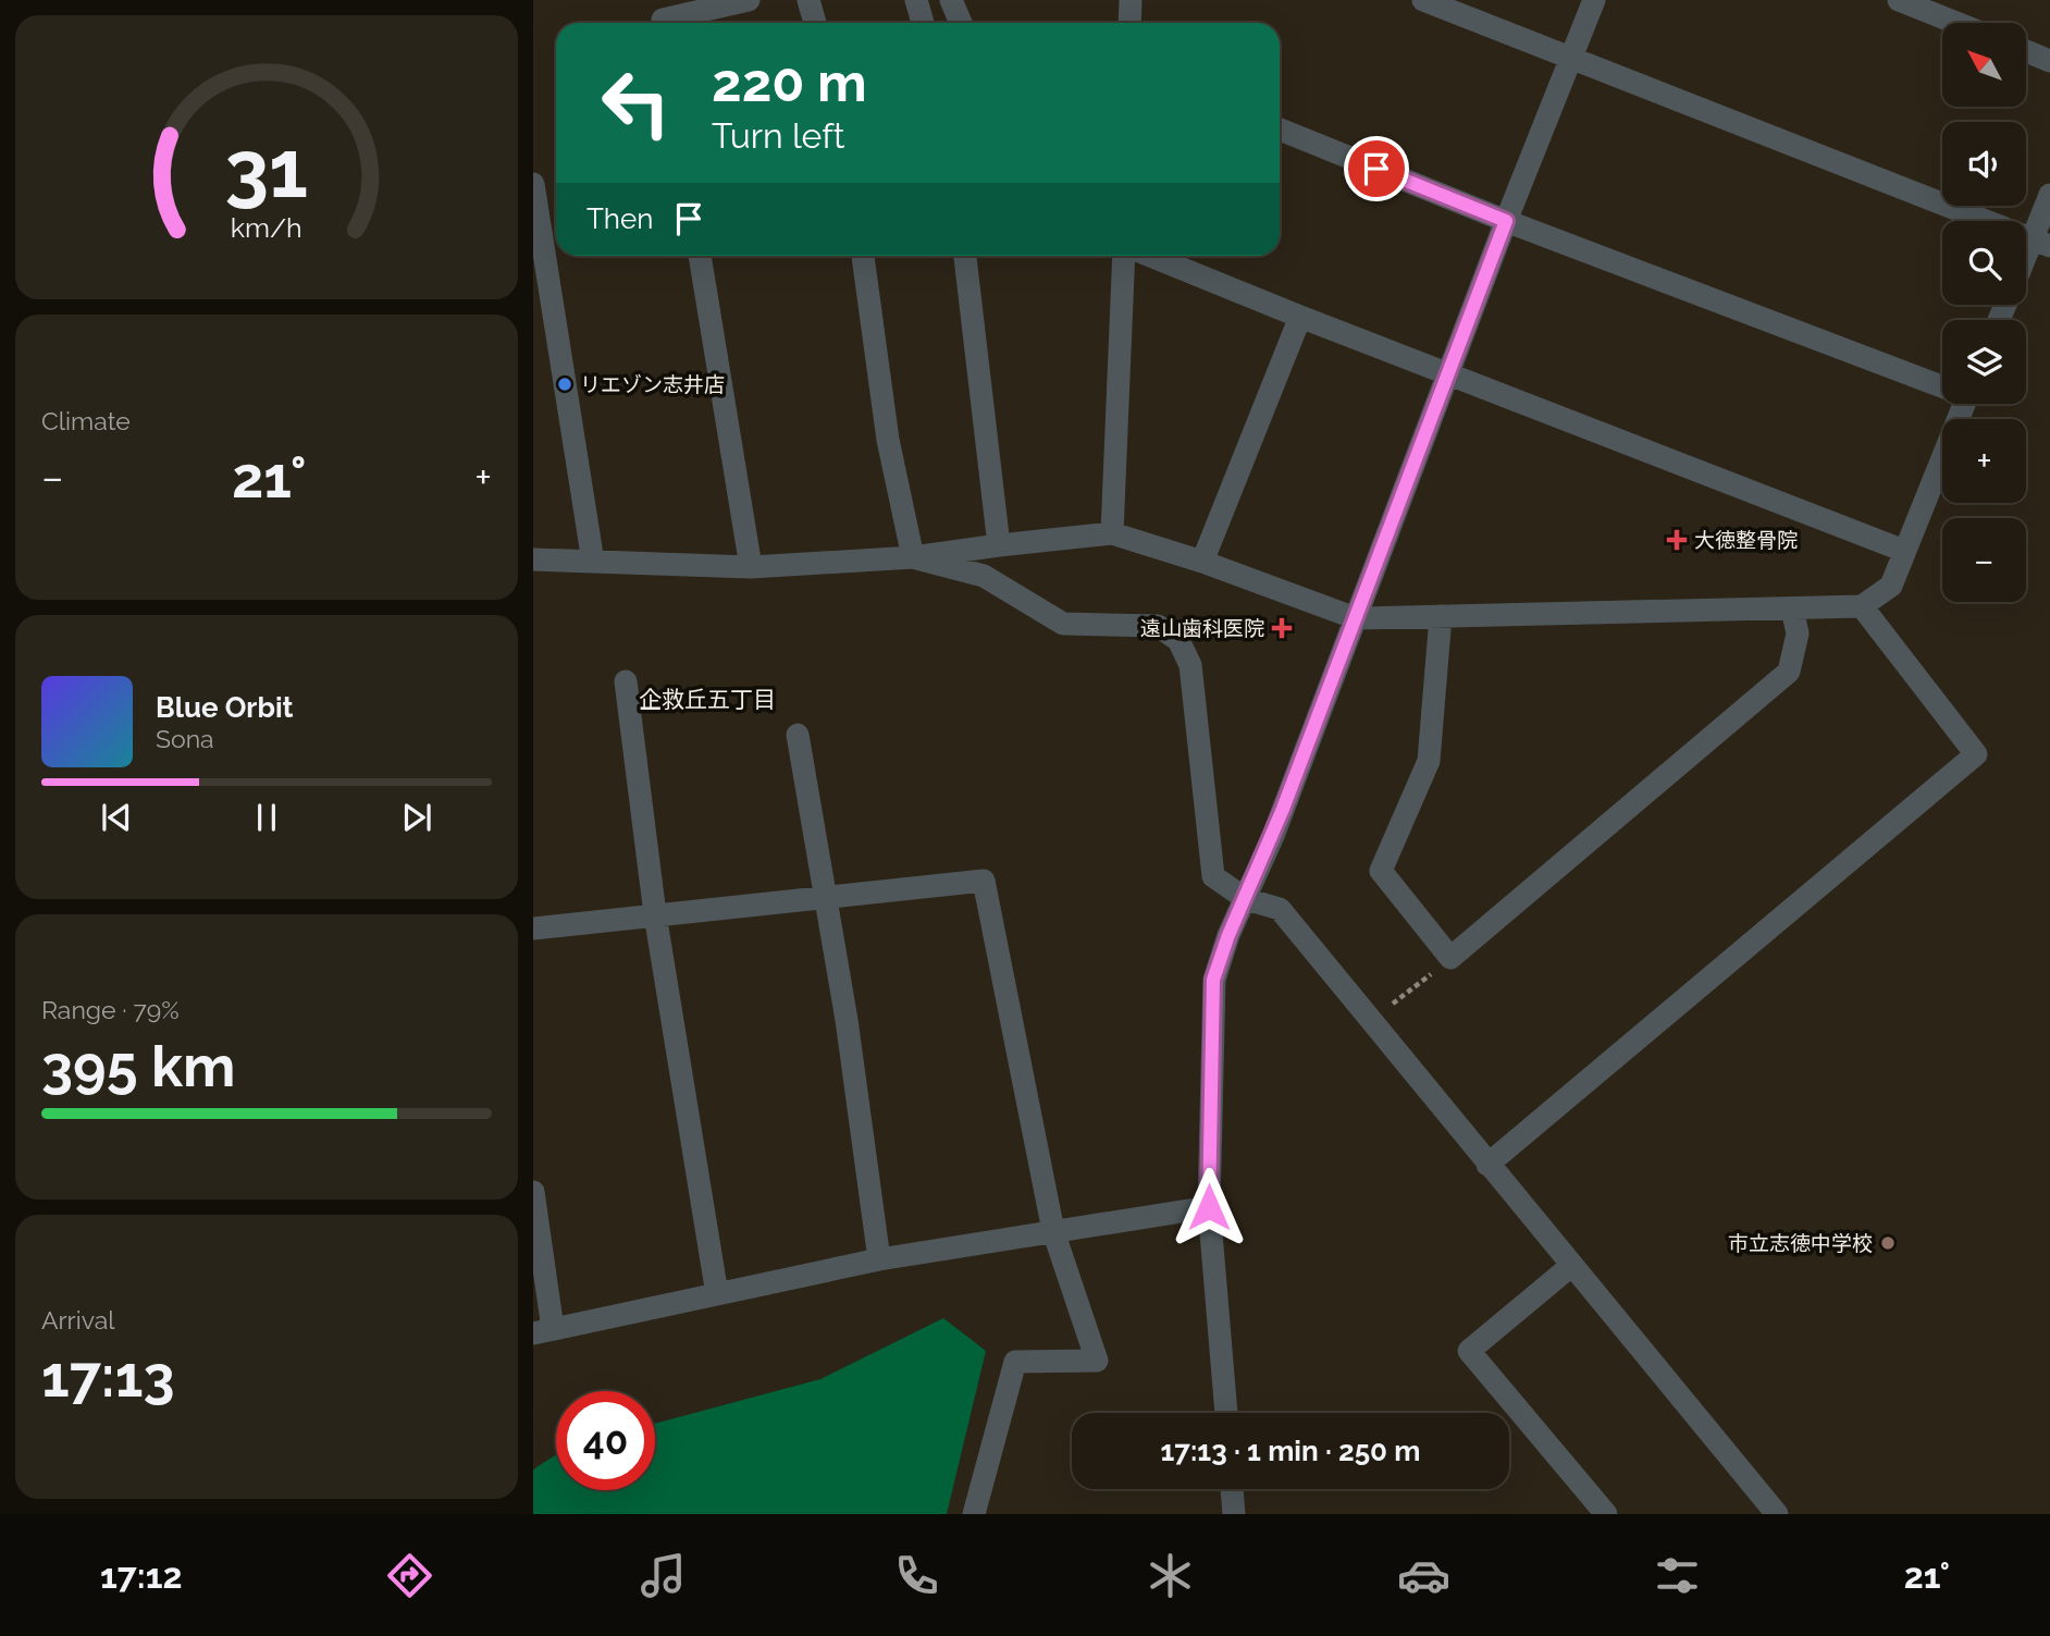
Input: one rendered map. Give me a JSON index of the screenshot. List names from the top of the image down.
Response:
{
  "districts": ["企救丘五丁目"],
  "places": {
    "other": ["リエゾン志井店", "市立志徳中学校"],
    "health": ["大徳整骨院", "遠山歯科医院"]
  },
  "north": "top left",
  "page": {
    "map_buttons": ["+", "−"],
    "turn": ["220 m", "Turn left"],
    "then": "Then",
    "tile": [
      "Climate",
      ["Range · 79%", "395 km"],
      ["Arrival", "17:13"]
    ],
    "heat": ["−", "21°", "+"],
    "song": ["Blue Orbit", "Sona"],
    "limit": "40",
    "trip": "17:13 · 1 min · 250 m",
    "tabs": ["17:12", "21°"],
    "gauge": ["31", "km/h"]
  }
}
